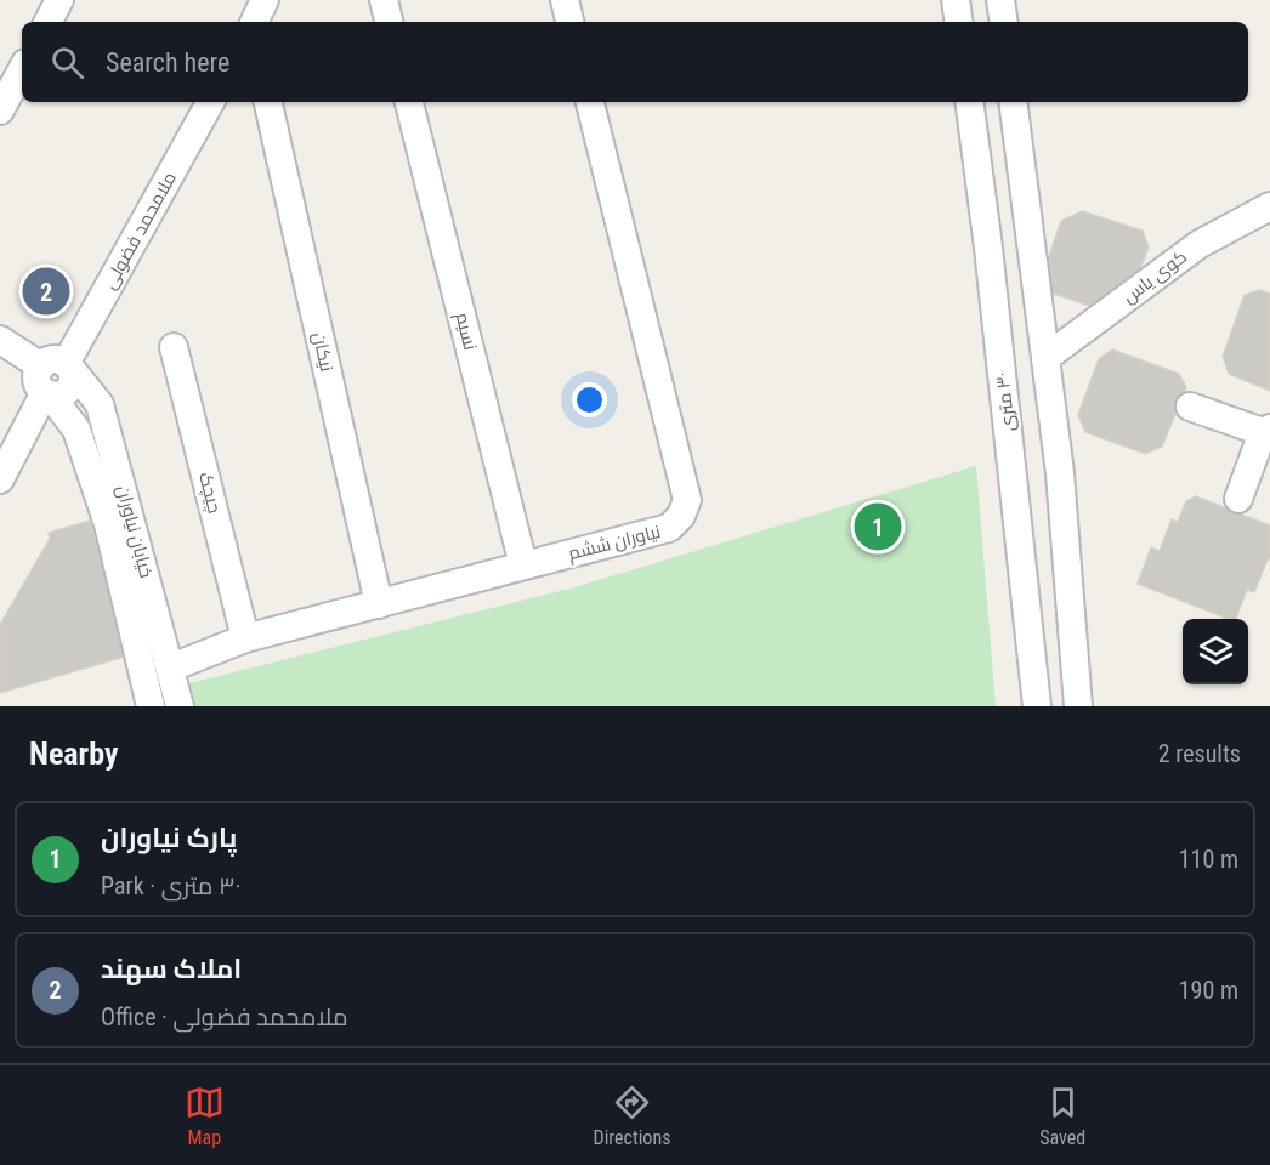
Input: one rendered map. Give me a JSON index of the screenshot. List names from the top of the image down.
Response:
{
  "streets": {
    "street": [
      "ملامحمد فضولی",
      "کوی یاس",
      "نسیم",
      "نیکان",
      "٣٠ متری",
      "چیچک",
      "خیابان نیاوران",
      "نیاوران ششم"
    ]
  },
  "crossings": [
    ["ملامحمد فضولی", "خیابان نیاوران"],
    ["نسیم", "نیاوران ششم"],
    ["نیکان", "نیاوران ششم"],
    ["چیچک", "نیاوران ششم"],
    ["خیابان نیاوران", "نیاوران ششم"]
  ],
  "page": {
    "search": "Search here",
    "pins": ["2", "1"],
    "heading": ["Nearby", "2 results"],
    "list": [
      {
        "mark": "1",
        "name": "پارک نیاوران",
        "note": "Park · ٣٠ متری",
        "value": "110 m"
      },
      {
        "mark": "2",
        "name": "املاک سهند",
        "note": "Office · ملامحمد فضولی",
        "value": "190 m"
      }
    ],
    "nav": ["Map", "Directions", "Saved"]
  }
}
